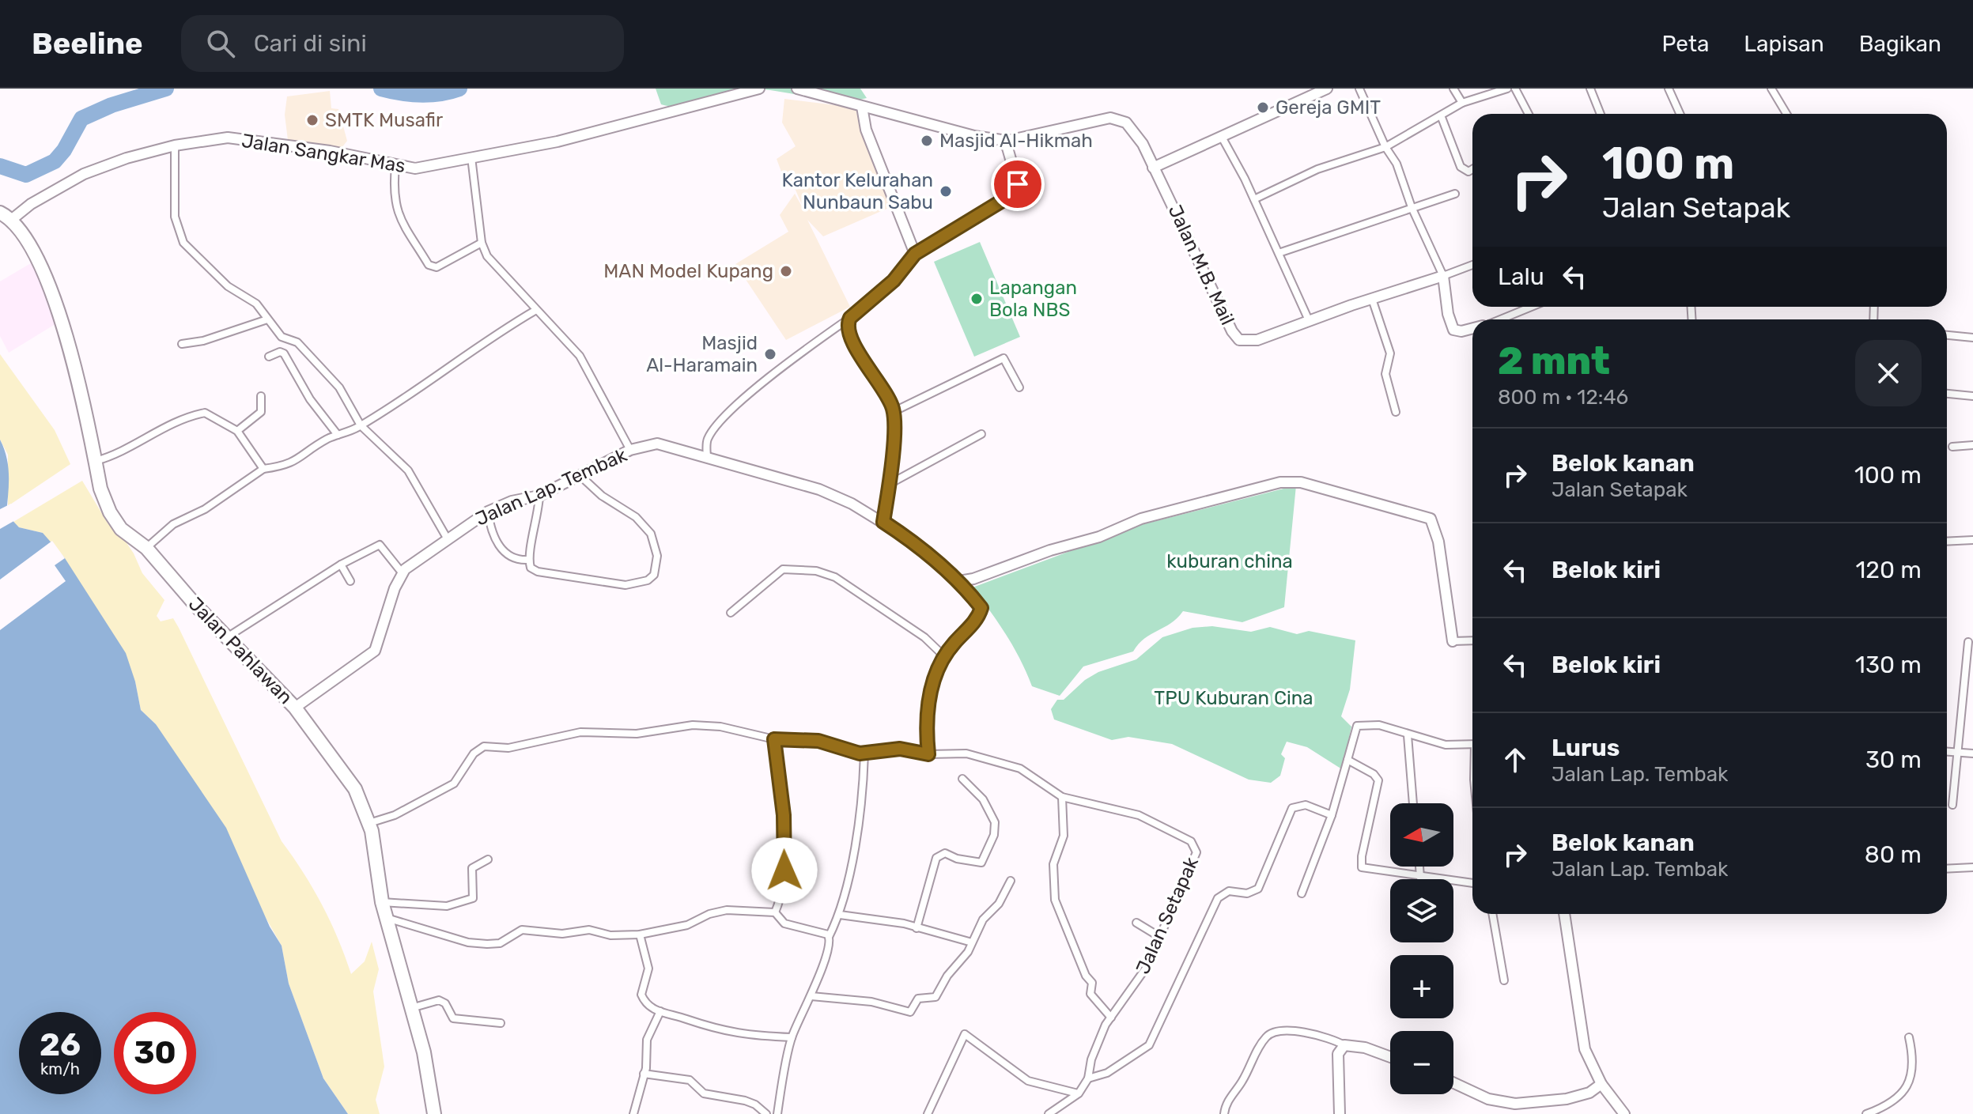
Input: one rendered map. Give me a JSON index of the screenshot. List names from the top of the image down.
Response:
{
  "streets": {
    "highway": ["Jalan Pahlawan"],
    "street": [
      "Jalan Sangkar Mas",
      "Jalan M.B. Mail",
      "Jalan Lap. Tembak",
      "Jalan Setapak"
    ]
  },
  "crossings": [
    ["Jalan Sangkar Mas", "Jalan Pahlawan"],
    ["Jalan Pahlawan", "Jalan Setapak"]
  ],
  "parks": ["kuburan china", "TPU Kuburan Cina"],
  "places": [
    "Gereja GMIT",
    "SMTK Musafir",
    "Masjid Al-Hikmah",
    "Kantor Kelurahan Nunbaun Sabu",
    "MAN Model Kupang",
    "Lapangan Bola NBS",
    "Masjid Al-Haramain"
  ],
  "north": "left",
  "page": {
    "header": "Beeline",
    "search": "Cari di sini",
    "nav": ["Peta", "Lapisan", "Bagikan"],
    "turn": ["100 m", "Jalan Setapak"],
    "then": "Lalu",
    "heading": ["2 mnt", "800 m · 12:46"],
    "list": [
      {
        "name": "Belok kanan",
        "note": "Jalan Setapak",
        "value": "100 m"
      },
      {
        "name": "Belok kiri",
        "value": "120 m"
      },
      {
        "name": "Belok kiri",
        "value": "130 m"
      },
      {
        "name": "Lurus",
        "note": "Jalan Lap. Tembak",
        "value": "30 m"
      },
      {
        "name": "Belok kanan",
        "note": "Jalan Lap. Tembak",
        "value": "80 m"
      }
    ],
    "map_buttons": ["+", "−"],
    "speed": "26 km/h",
    "limit": "30"
  }
}
